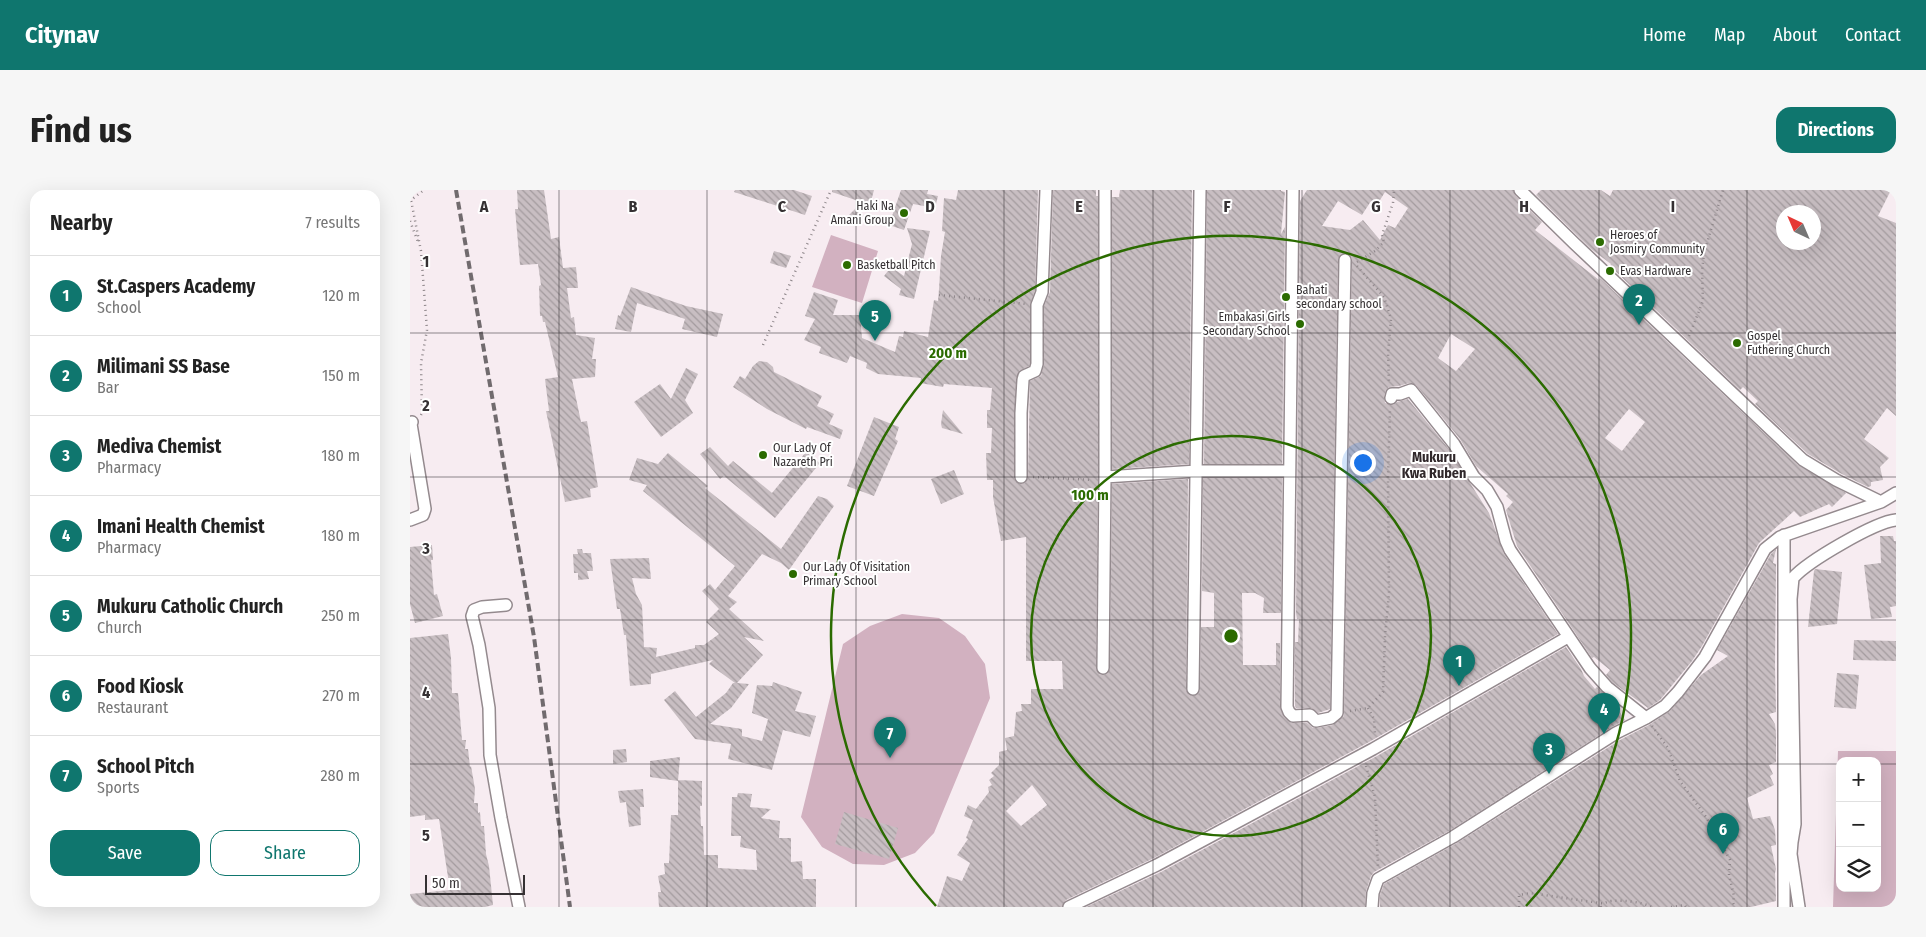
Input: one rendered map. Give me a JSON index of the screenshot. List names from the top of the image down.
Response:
{
  "districts": ["Mukuru Kwa Ruben"],
  "places": [
    "Haki Na Amani Group",
    "Heroes of Josmiry Community",
    "Basketball Pitch",
    "Evas Hardware",
    "Bahati secondary school",
    "Embakasi Girls Secondary School",
    "Gospel Futhering Church",
    "Our Lady Of Nazareth Pri",
    "Our Lady Of Visitation Primary School"
  ],
  "scale_bar": "50 m",
  "north": "top left",
  "page": {
    "header": "Citynav",
    "nav": [
      "Home",
      "Map",
      "About",
      "Contact"
    ],
    "buttons": [
      "Directions",
      ["Save", "Share"]
    ],
    "title": "Find us",
    "heading": ["Nearby", "7 results"],
    "list": [
      {
        "mark": "1",
        "name": "St.Caspers Academy",
        "note": "School",
        "value": "120 m"
      },
      {
        "mark": "2",
        "name": "Milimani SS Base",
        "note": "Bar",
        "value": "150 m"
      },
      {
        "mark": "3",
        "name": "Mediva Chemist",
        "note": "Pharmacy",
        "value": "180 m"
      },
      {
        "mark": "4",
        "name": "Imani Health Chemist",
        "note": "Pharmacy",
        "value": "180 m"
      },
      {
        "mark": "5",
        "name": "Mukuru Catholic Church",
        "note": "Church",
        "value": "250 m"
      },
      {
        "mark": "6",
        "name": "Food Kiosk",
        "note": "Restaurant",
        "value": "270 m"
      },
      {
        "mark": "7",
        "name": "School Pitch",
        "note": "Sports",
        "value": "280 m"
      }
    ],
    "pins": [
      "2",
      "5",
      "1",
      "4",
      "7",
      "3",
      "6"
    ],
    "map_buttons": ["+", "−"],
    "scale": "50 m"
  },
  "grid": {
    "columns": [
      "A",
      "B",
      "C",
      "D",
      "E",
      "F",
      "G",
      "H",
      "I"
    ],
    "rows": [
      "1",
      "2",
      "3",
      "4",
      "5"
    ]
  },
  "rings": ["200 m", "100 m"]
}
